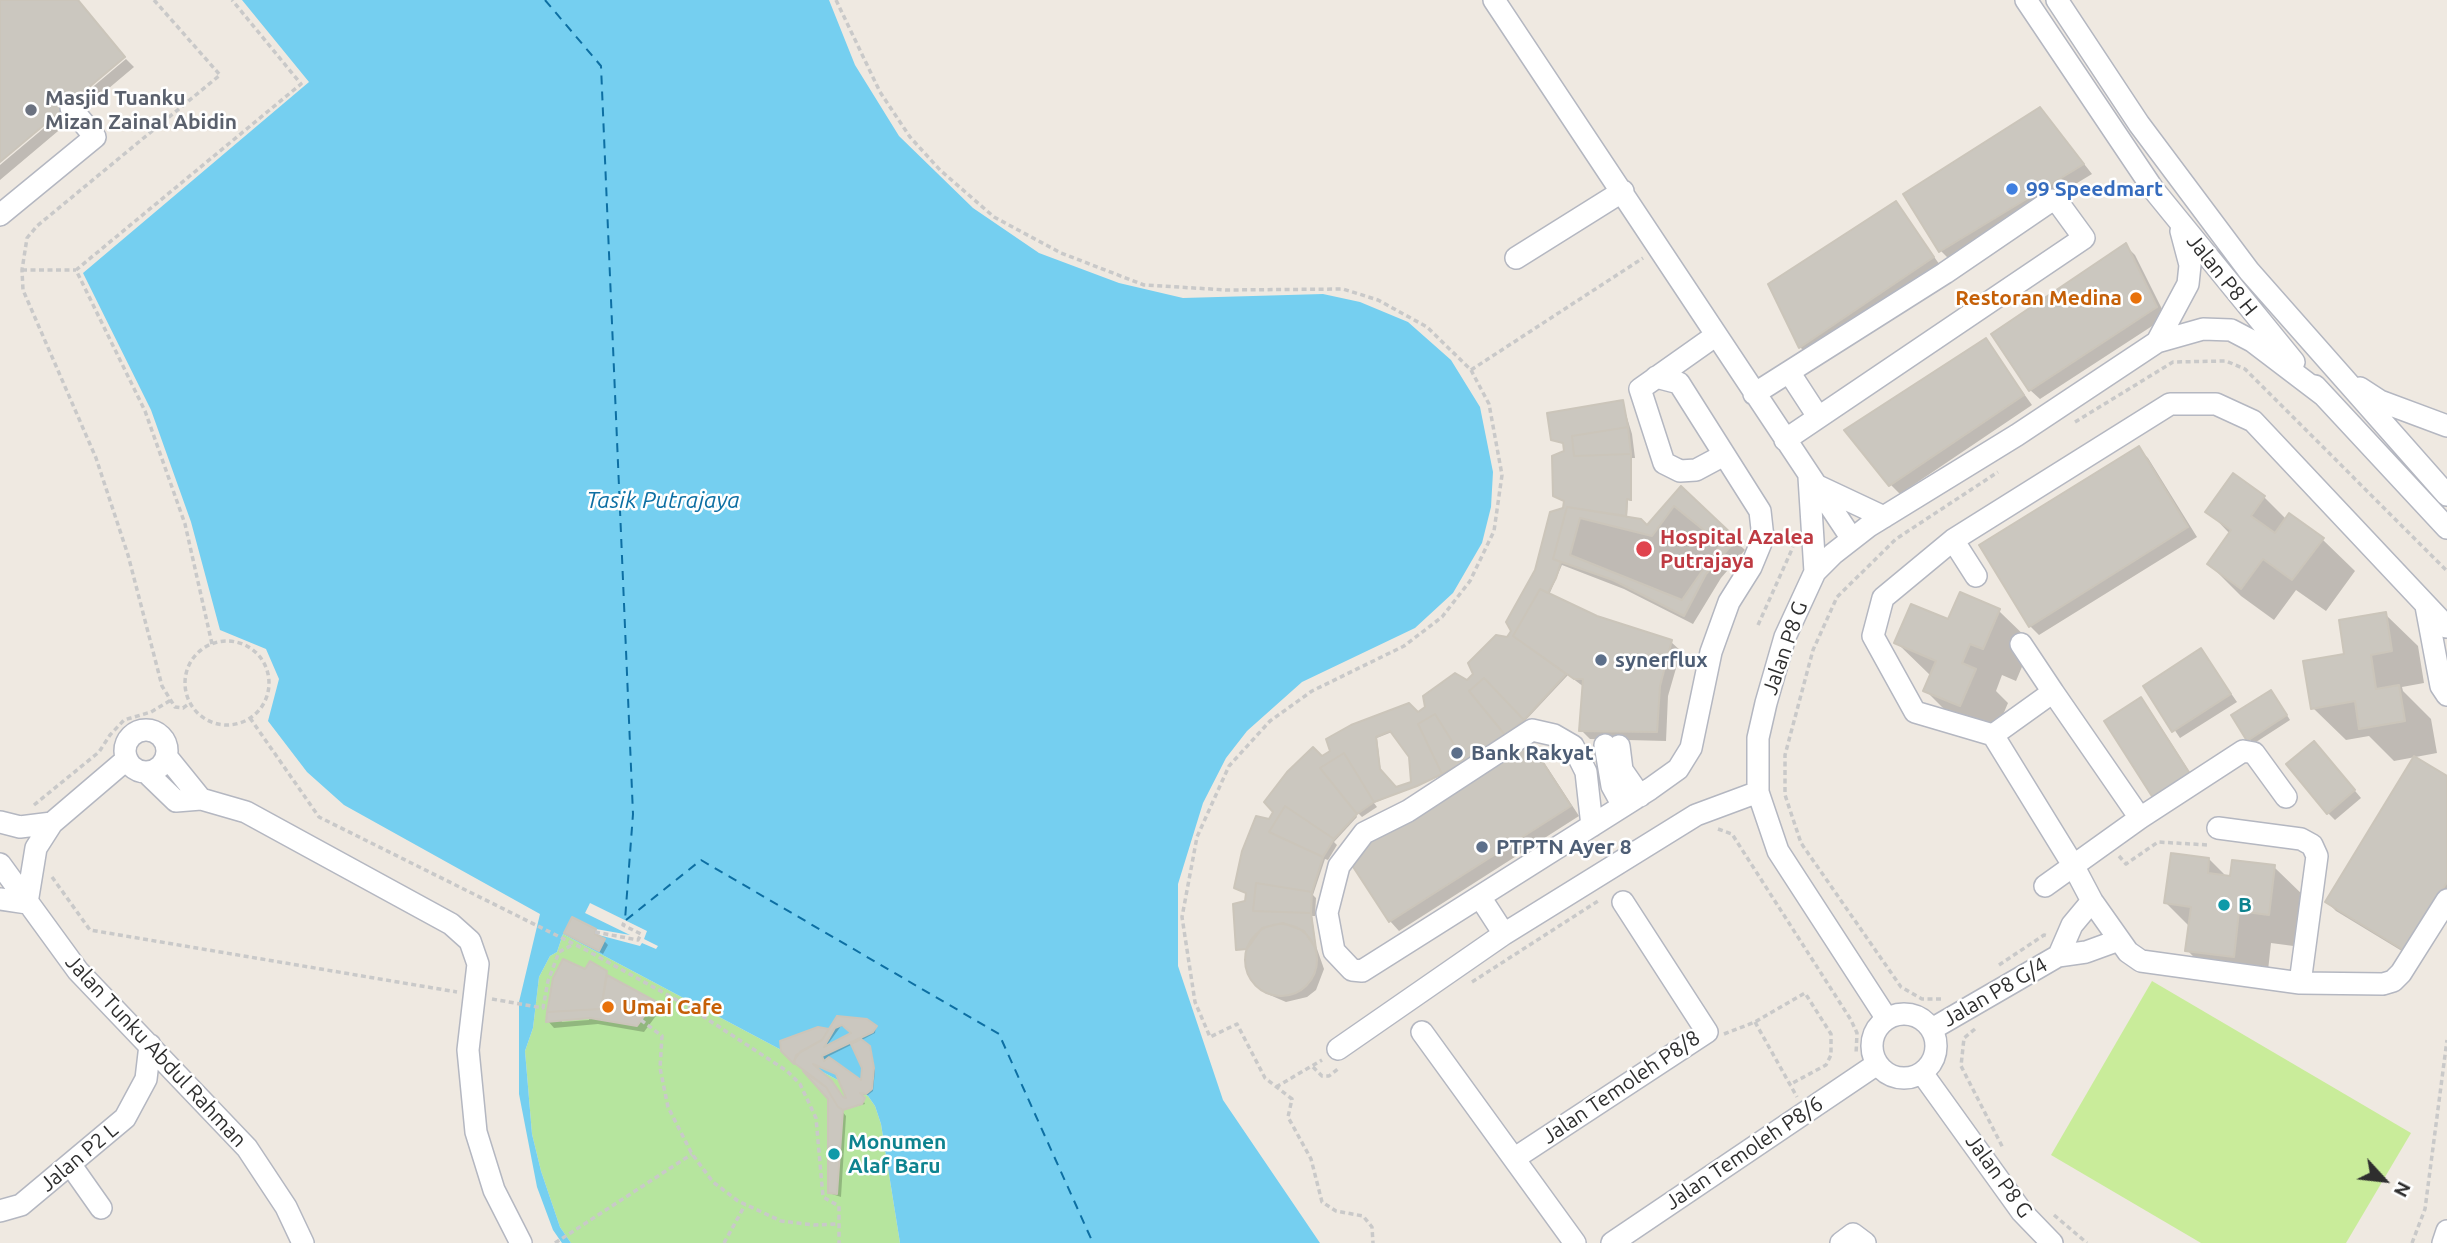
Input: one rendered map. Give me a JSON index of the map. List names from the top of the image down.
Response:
{
  "streets": {
    "street": [
      "Jalan P8 H",
      "Jalan P8 G",
      "Jalan P8 G/4",
      "Jalan Tunku Abdul Rahman",
      "Jalan Temoleh P8/8",
      "Jalan Temoleh P8/6",
      "Jalan P2 L"
    ]
  },
  "crossings": [
    ["Jalan P8 H", "Jalan P8 G"],
    ["Jalan P8 G", "Jalan P8 G/4"],
    ["Jalan P8 G", "Jalan Temoleh P8/6"],
    ["Jalan P8 G/4", "Jalan Temoleh P8/6"],
    ["Jalan Tunku Abdul Rahman", "Jalan P2 L"]
  ],
  "water": ["Tasik Putrajaya"],
  "places": [
    "Masjid Tuanku Mizan Zainal Abidin",
    "99 Speedmart",
    "Restoran Medina",
    "Hospital Azalea Putrajaya",
    "synerflux",
    "Bank Rakyat",
    "PTPTN Ayer 8",
    "B",
    "Umai Cafe",
    "Monumen Alaf Baru"
  ],
  "north": "bottom right"
}
